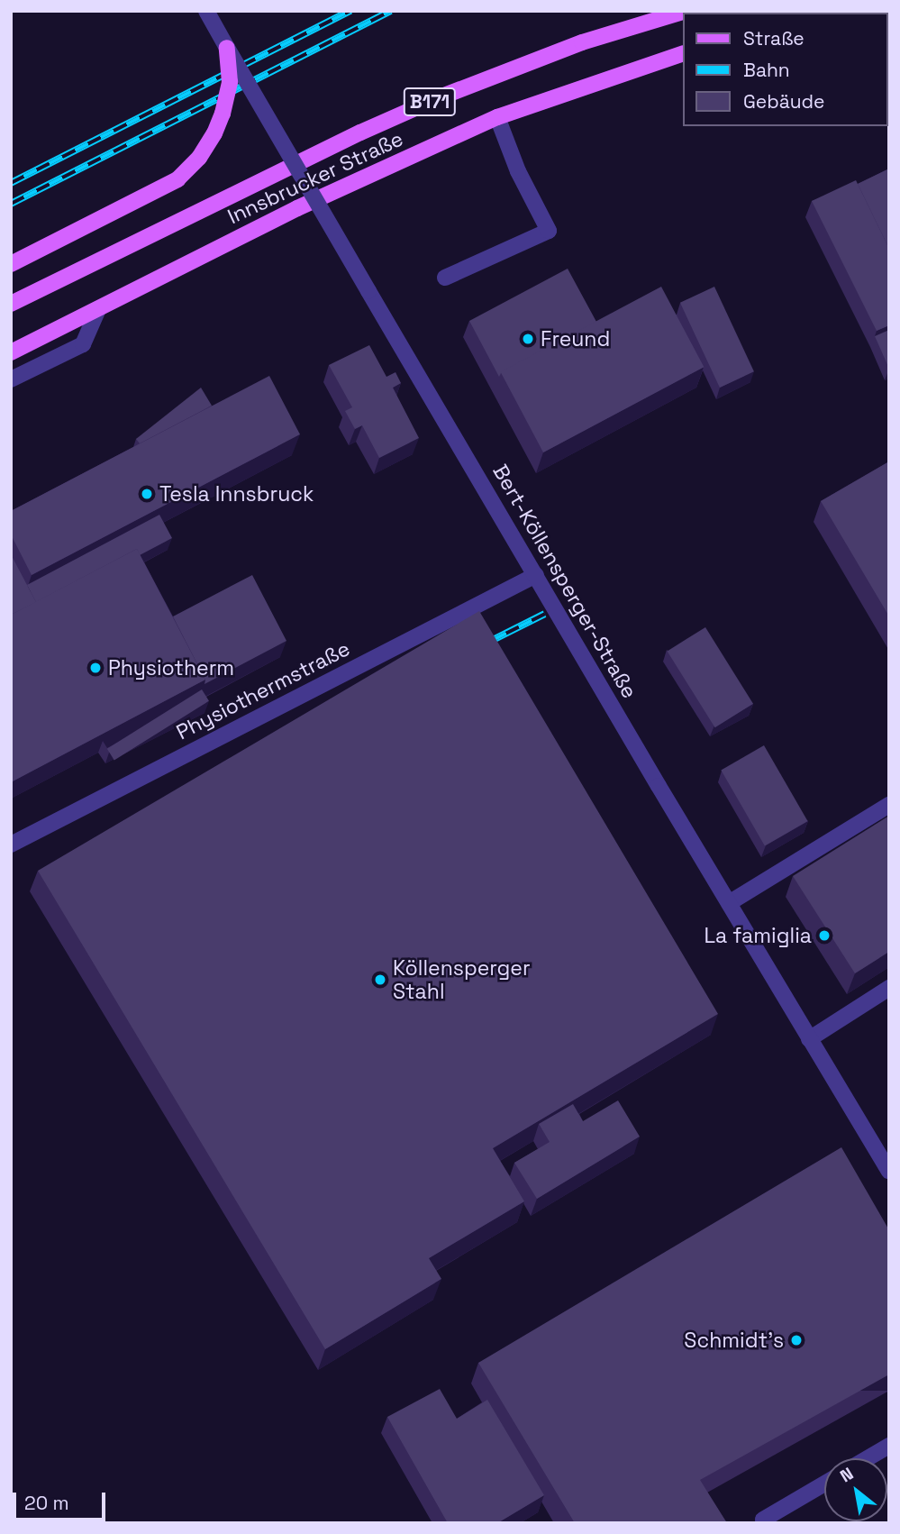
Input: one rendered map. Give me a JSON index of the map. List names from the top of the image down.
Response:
{
  "streets": {
    "main road": ["B171", "Innsbrucker Straße"],
    "street": ["Bert-Köllensperger-Straße", "Physiothermstraße"]
  },
  "crossings": [
    ["Bert-Köllensperger-Straße", "Physiothermstraße"]
  ],
  "places": [
    "Freund",
    "Tesla Innsbruck",
    "Physiotherm",
    "La famiglia",
    "Köllensperger Stahl",
    "Schmidt's"
  ],
  "legend": ["Straße", "Bahn", "Gebäude"],
  "scale_bar": "20 m",
  "north": "top left"
}
